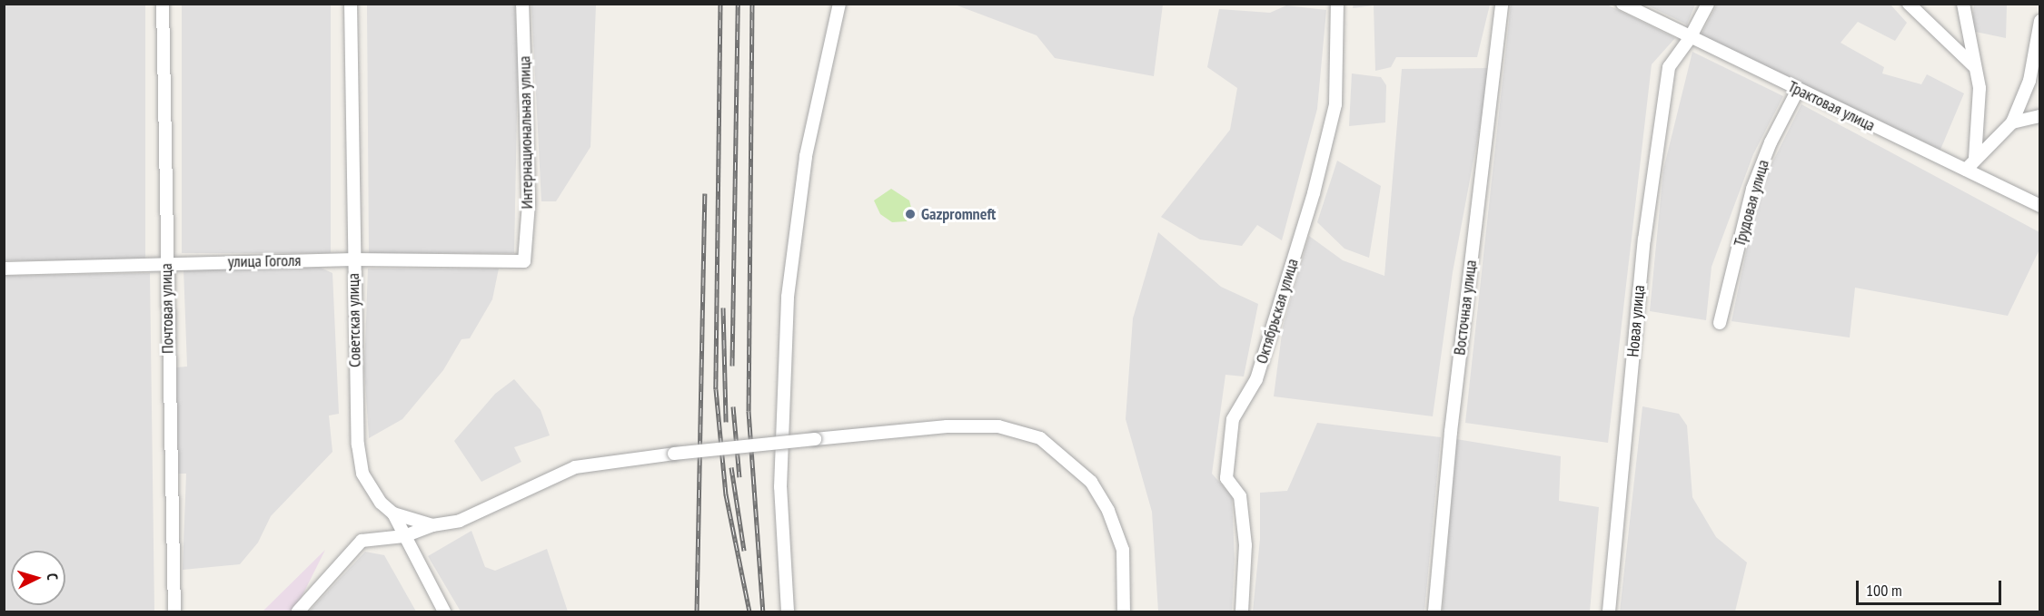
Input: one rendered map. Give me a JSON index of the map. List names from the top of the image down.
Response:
{
  "streets": {
    "street": [
      "Трактовая улица",
      "Интернациональная улица",
      "Трудовая улица",
      "улица Гоголя",
      "Восточная улица",
      "Почтовая улица",
      "Октябрьская улица",
      "Советская улица",
      "Новая улица"
    ]
  },
  "crossings": [
    ["Трактовая улица", "Трудовая улица"],
    ["Трактовая улица", "Новая улица"],
    ["Интернациональная улица", "улица Гоголя"],
    ["улица Гоголя", "Почтовая улица"],
    ["улица Гоголя", "Советская улица"]
  ],
  "places": ["Gazpromneft"],
  "scale_bar": "100 m",
  "north": "right"
}
